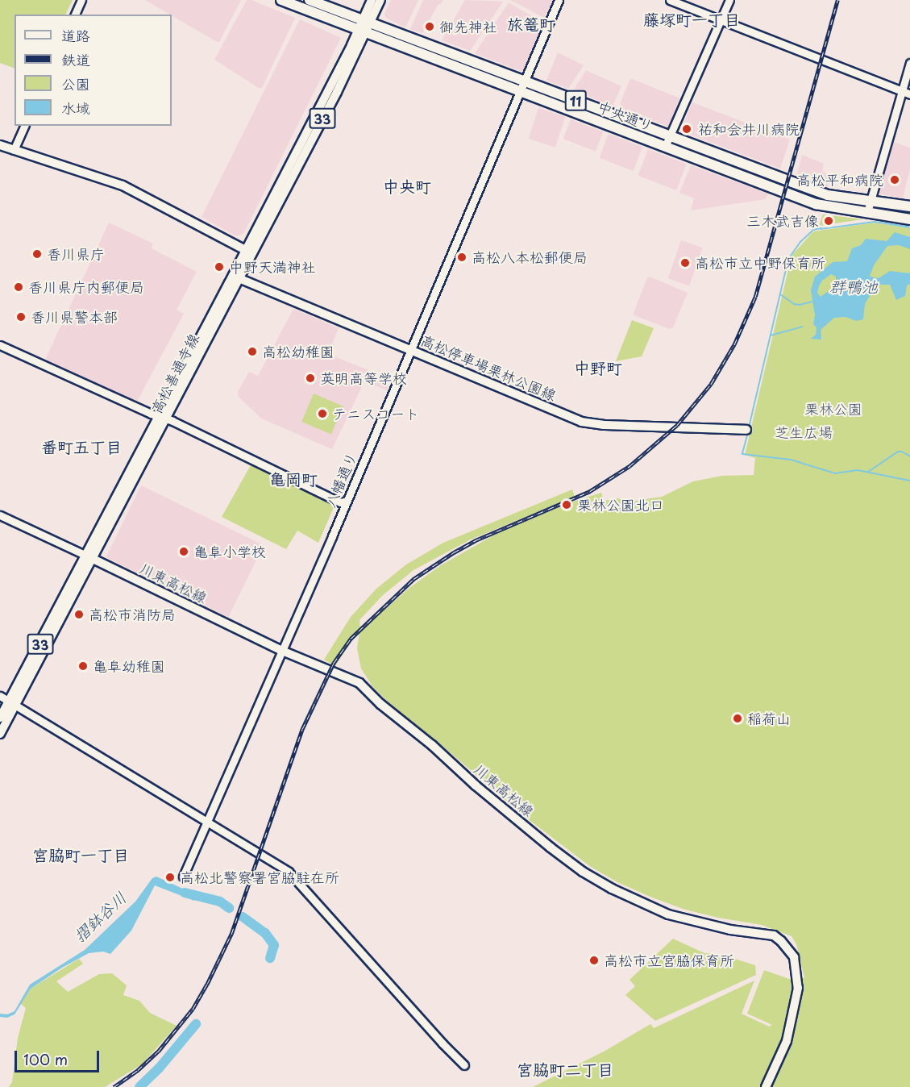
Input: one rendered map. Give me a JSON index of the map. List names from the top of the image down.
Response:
{
  "streets": {
    "highway": ["11", "中央通り"],
    "main road": [
      "33",
      "高松停車場栗林公園線",
      "高松善通寺線",
      "川東高松線"
    ],
    "street": ["八幡通り"]
  },
  "crossings": [
    ["中央通り", "高松善通寺線"],
    ["中央通り", "八幡通り"],
    ["高松停車場栗林公園線", "高松善通寺線"],
    ["高松停車場栗林公園線", "八幡通り"],
    ["高松善通寺線", "川東高松線"],
    ["八幡通り", "川東高松線"]
  ],
  "districts": [
    "藤塚町一丁目",
    "旅篭町",
    "中央町",
    "中野町",
    "番町五丁目",
    "亀岡町",
    "宮脇町一丁目",
    "宮脇町二丁目"
  ],
  "water": ["群鴨池", "摺鉢谷川"],
  "parks": ["栗林公園", "芝生広場"],
  "places": [
    "御先神社",
    "祐和会井川病院",
    "高松平和病院",
    "三木武吉像",
    "香川県庁",
    "高松八本松郵便局",
    "高松市立中野保育所",
    "中野天満神社",
    "香川県庁内郵便局",
    "香川県警本部",
    "高松幼稚園",
    "英明高等学校",
    "テニスコート",
    "栗林公園北口",
    "亀阜小学校",
    "高松市消防局",
    "亀阜幼稚園",
    "稲荷山",
    "高松北警察署宮脇駐在所",
    "高松市立宮脇保育所"
  ],
  "legend": [
    "道路",
    "鉄道",
    "公園",
    "水域"
  ],
  "scale_bar": "100 m"
}
